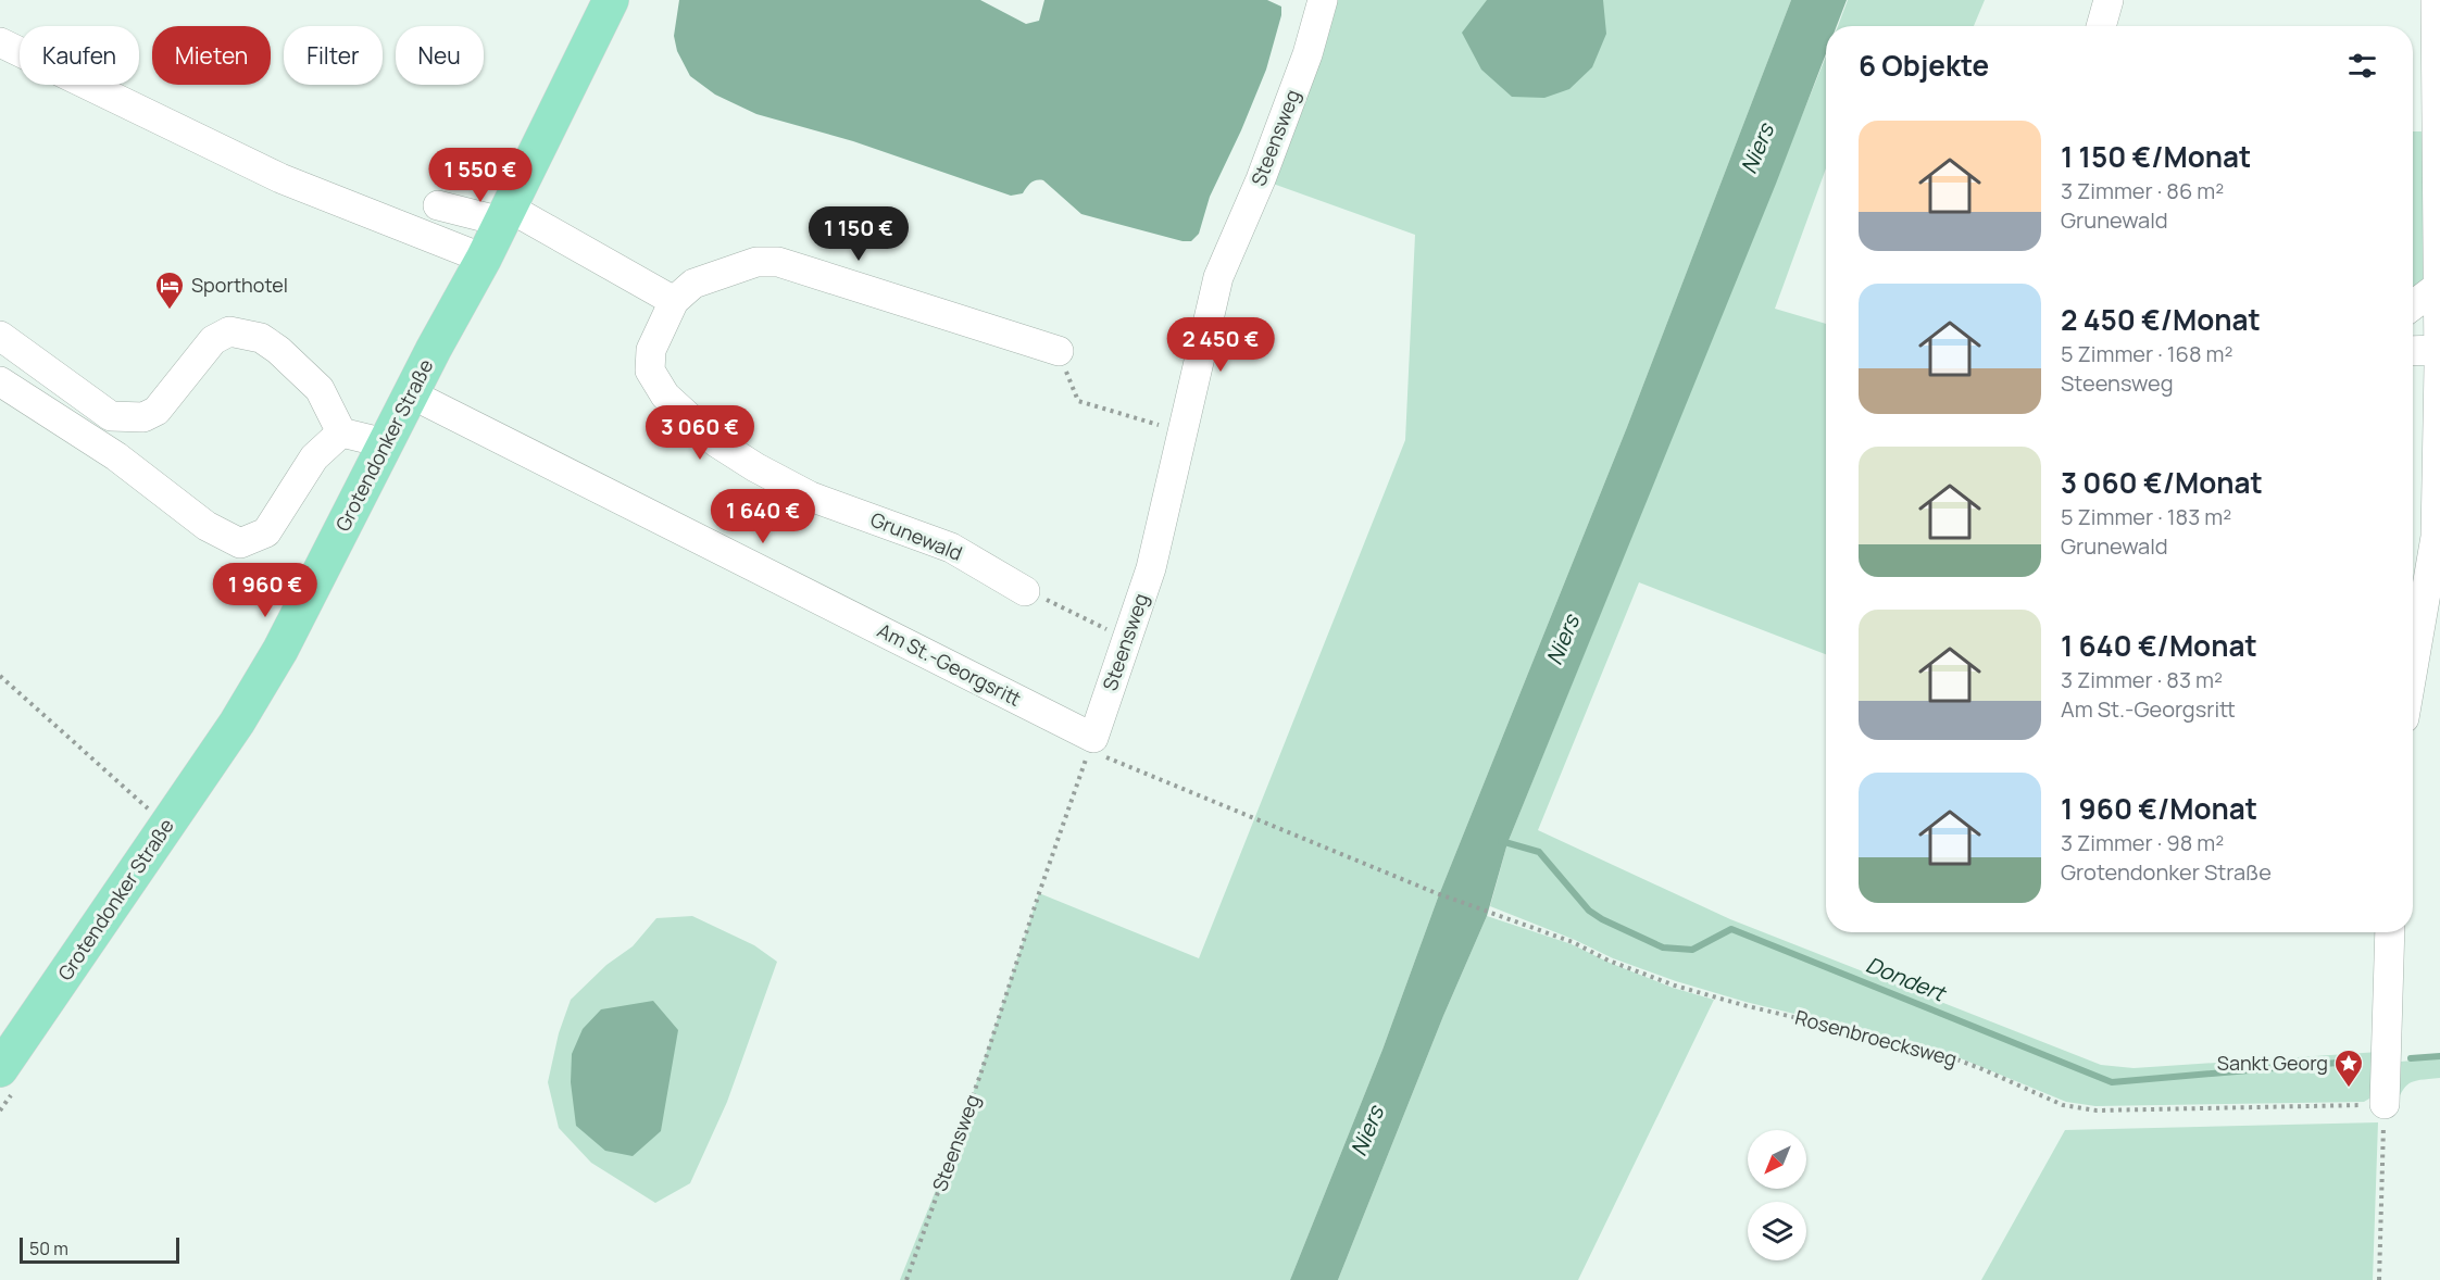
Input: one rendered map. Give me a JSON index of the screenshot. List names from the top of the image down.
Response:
{
  "streets": {
    "main road": ["Grotendonker Straße"],
    "street": ["Steensweg", "Grunewald", "Am St.-Georgsritt"],
    "path": ["Rosenbroecksweg"]
  },
  "crossings": [
    ["Steensweg", "Am St.-Georgsritt"],
    ["Steensweg", "Rosenbroecksweg"],
    ["Grotendonker Straße", "Am St.-Georgsritt"],
    ["Am St.-Georgsritt", "Rosenbroecksweg"]
  ],
  "water": ["Niers", "Dondert"],
  "places": {
    "hotel": ["Sporthotel"],
    "place": ["Sankt Georg"]
  },
  "scale_bar": "50 m",
  "north": "bottom left",
  "page": {
    "chip": [
      "Kaufen",
      "Mieten",
      "Filter",
      "Neu"
    ],
    "heading": "6 Objekte",
    "list": [
      {
        "name": "1 150 €/Monat",
        "note": "3 Zimmer · 86 m² · Grunewald"
      },
      {
        "name": "2 450 €/Monat",
        "note": "5 Zimmer · 168 m² · Steensweg"
      },
      {
        "name": "3 060 €/Monat",
        "note": "5 Zimmer · 183 m² · Grunewald"
      },
      {
        "name": "1 640 €/Monat",
        "note": "3 Zimmer · 83 m² · Am St.-Georgsritt"
      },
      {
        "name": "1 960 €/Monat",
        "note": "3 Zimmer · 98 m² · Grotendonker Straße"
      }
    ],
    "price": [
      "1 550 €",
      "1 150 €",
      "2 450 €",
      "3 060 €",
      "1 640 €",
      "1 960 €"
    ],
    "scale": "50 m"
  }
}
